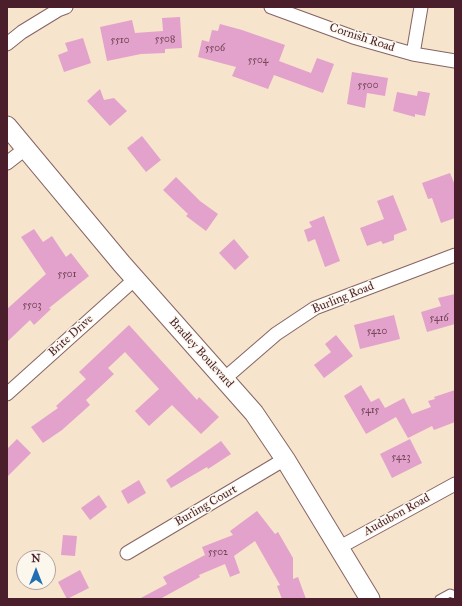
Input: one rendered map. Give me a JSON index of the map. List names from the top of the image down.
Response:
{
  "streets": {
    "main road": ["Bradley Boulevard"],
    "street": [
      "Cornish Road",
      "Burling Road",
      "Brite Drive",
      "Burling Court",
      "Audubon Road"
    ]
  },
  "crossings": [
    ["Burling Road", "Bradley Boulevard"],
    ["Brite Drive", "Bradley Boulevard"],
    ["Bradley Boulevard", "Burling Court"],
    ["Bradley Boulevard", "Audubon Road"]
  ],
  "house_numbers": [
    "5508",
    "5510",
    "5506",
    "5504",
    "5500",
    "5501",
    "5503",
    "5416",
    "5420",
    "5415",
    "5423",
    "5502"
  ],
  "north": "top"
}
